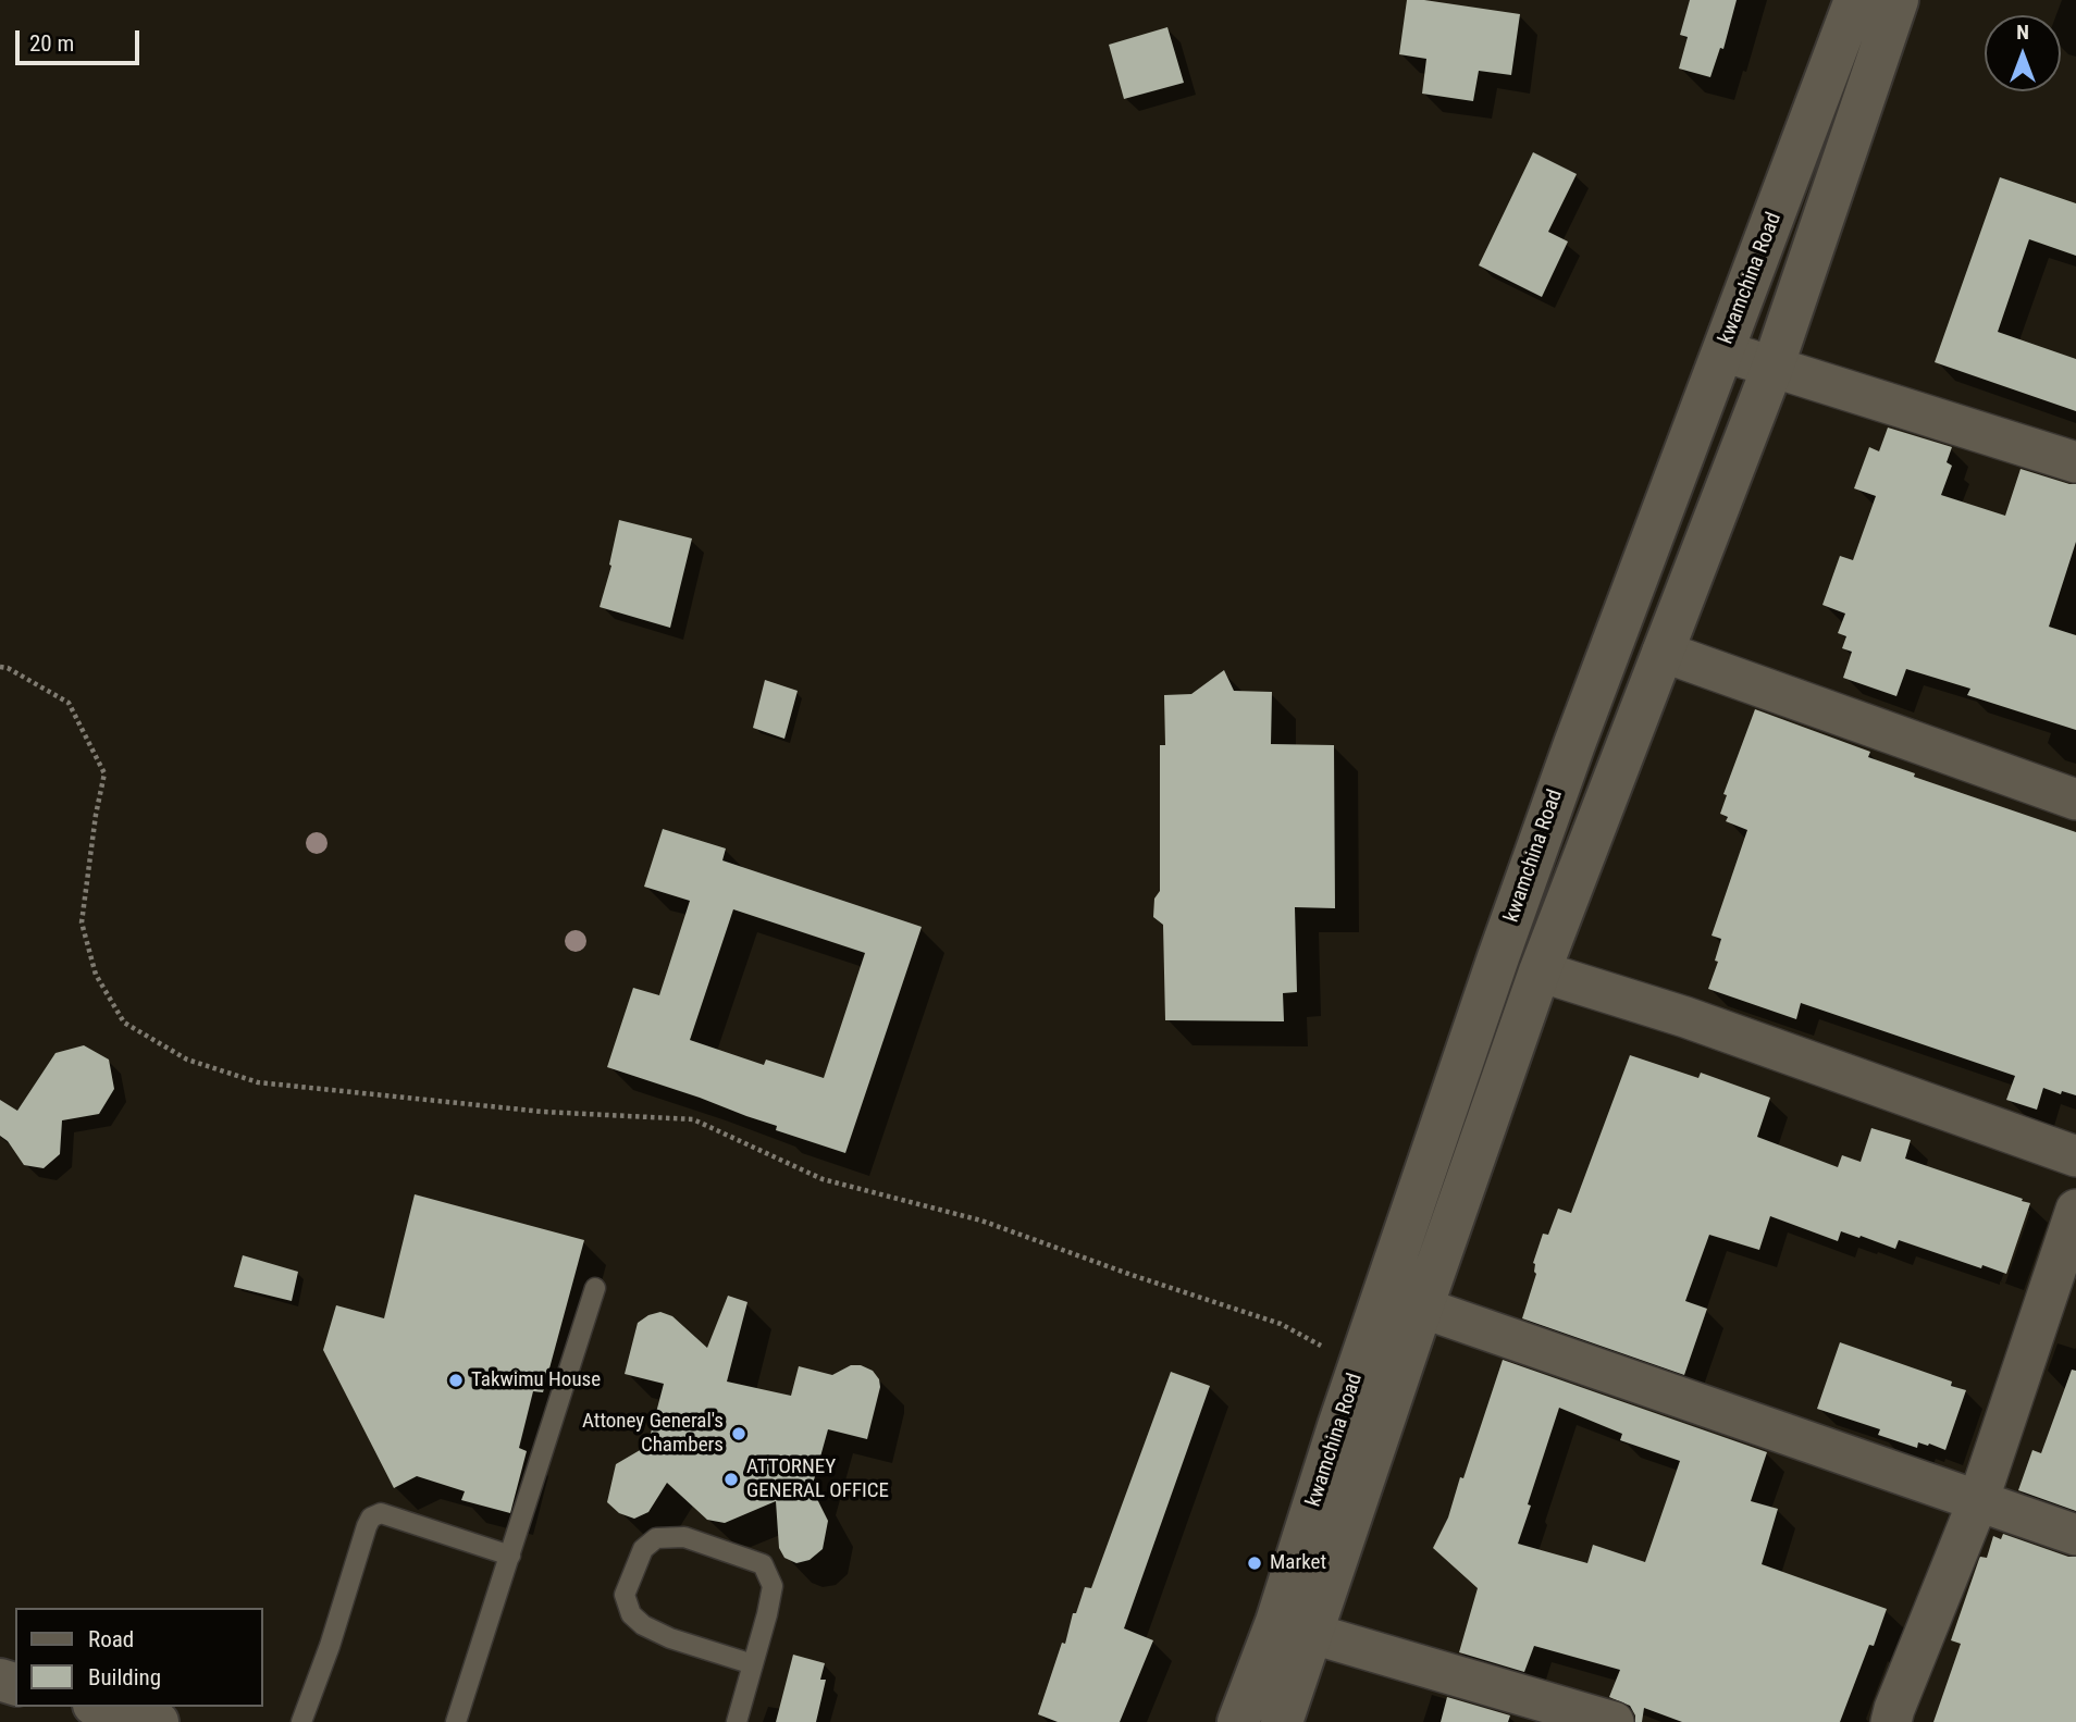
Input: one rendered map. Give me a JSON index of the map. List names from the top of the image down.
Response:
{
  "streets": {
    "main road": ["kwamchina Road"]
  },
  "places": [
    "Takwimu House",
    "Attoney General's Chambers",
    "ATTORNEY GENERAL OFFICE",
    "Market"
  ],
  "legend": ["Road", "Building"],
  "scale_bar": "20 m",
  "north": "top"
}
